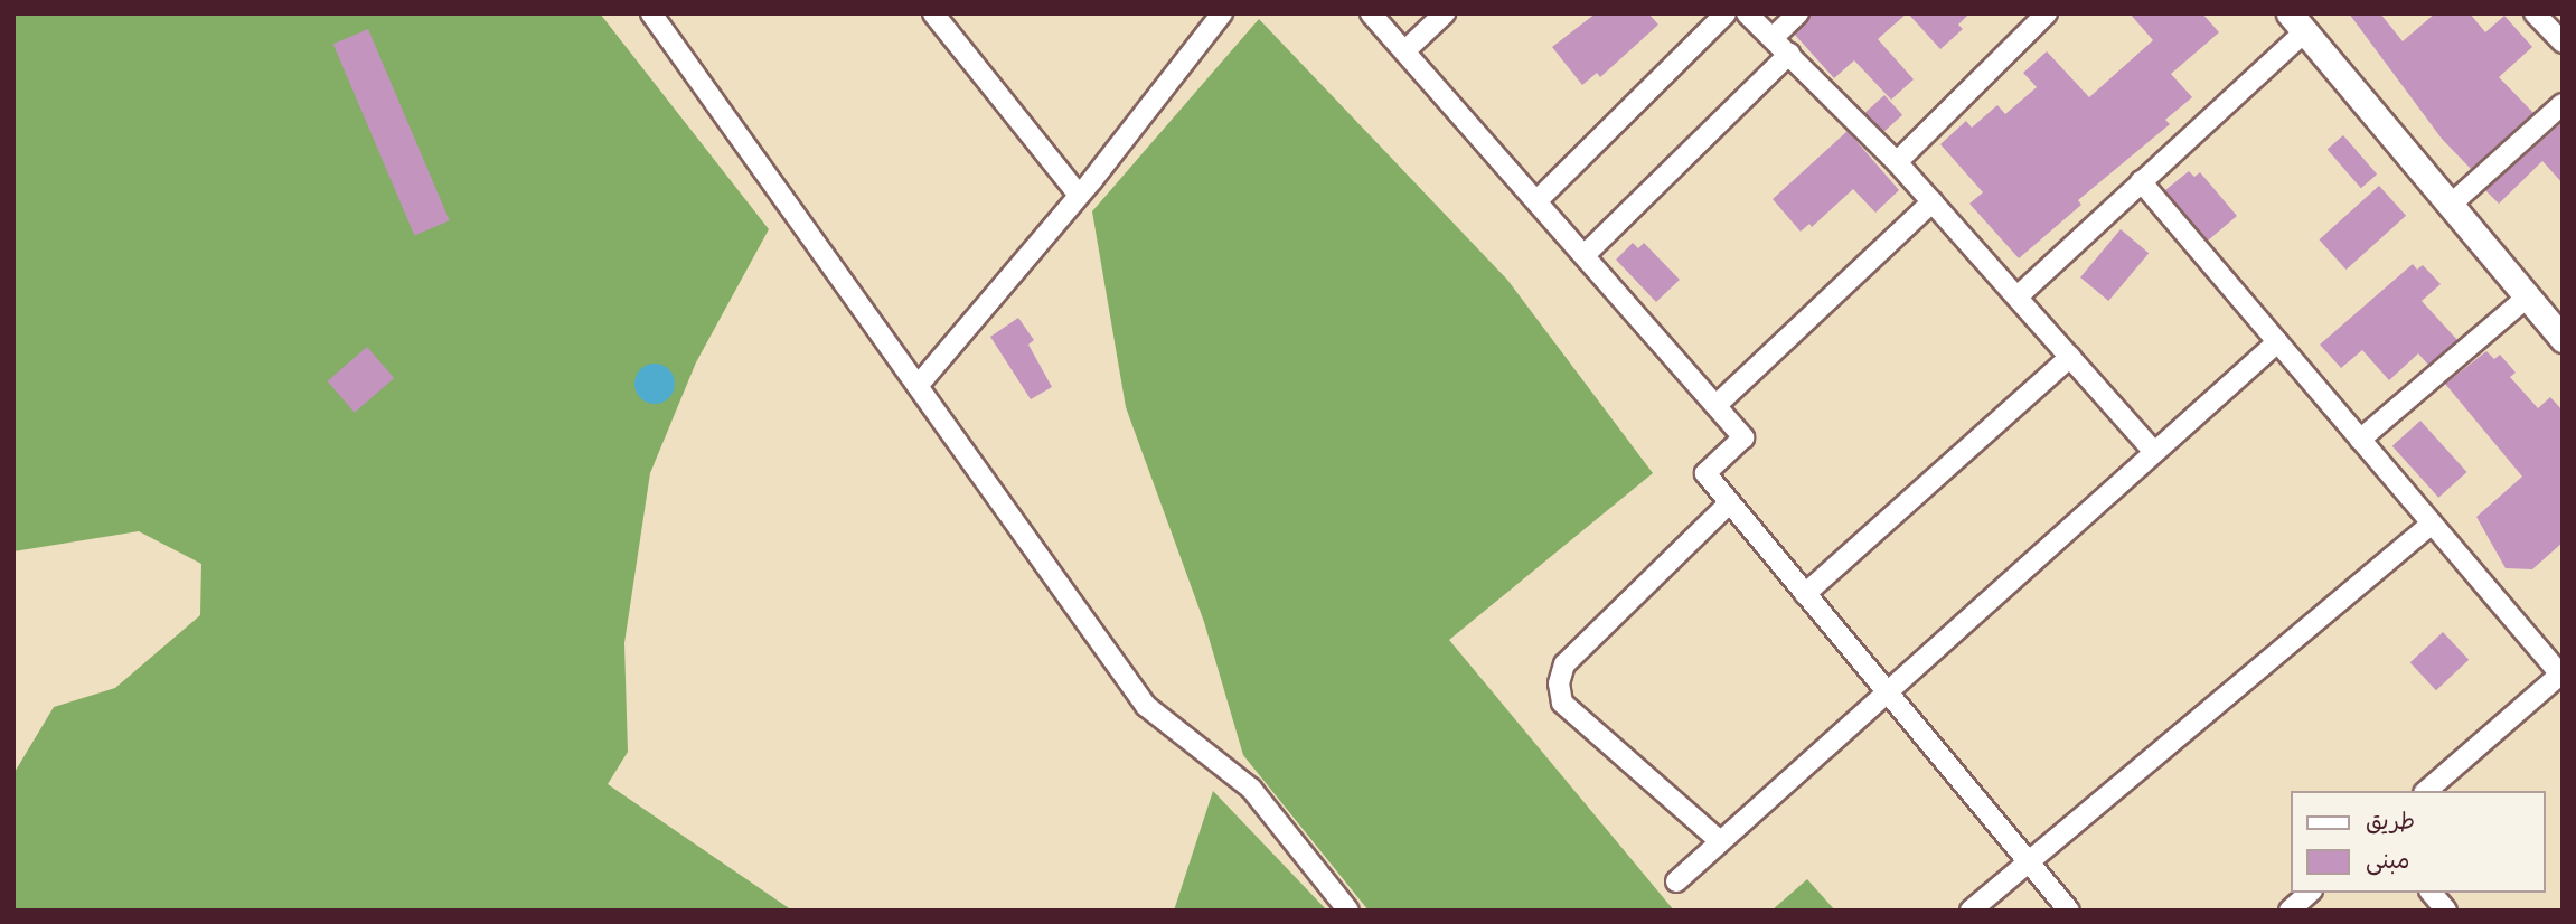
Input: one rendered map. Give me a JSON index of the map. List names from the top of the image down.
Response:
{
  "legend": ["طريق", "مبنى"]
}
